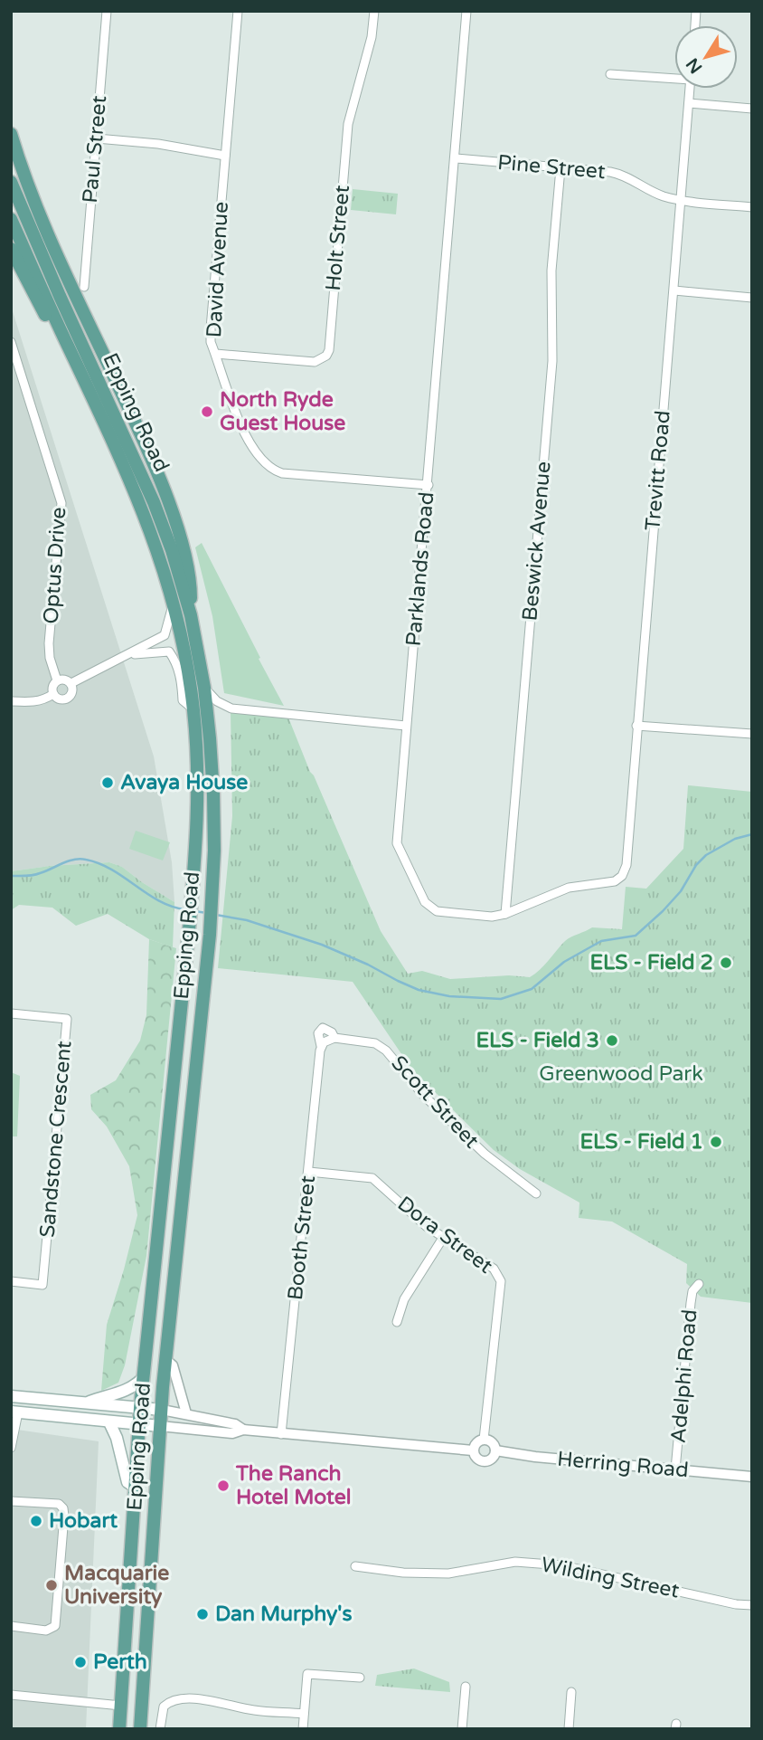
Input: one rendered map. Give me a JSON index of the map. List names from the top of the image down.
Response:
{
  "streets": {
    "main road": ["Epping Road"],
    "street": [
      "Paul Street",
      "Pine Street",
      "Holt Street",
      "David Avenue",
      "Trevitt Road",
      "Beswick Avenue",
      "Optus Drive",
      "Parklands Road",
      "Scott Street",
      "Sandstone Crescent",
      "Dora Street",
      "Booth Street",
      "Adelphi Road",
      "Herring Road",
      "Wilding Street"
    ]
  },
  "crossings": [
    ["Pine Street", "Trevitt Road"],
    ["Pine Street", "Beswick Avenue"],
    ["Pine Street", "Parklands Road"],
    ["Holt Street", "David Avenue"],
    ["David Avenue", "Parklands Road"],
    ["Trevitt Road", "Parklands Road"],
    ["Beswick Avenue", "Parklands Road"],
    ["Dora Street", "Booth Street"],
    ["Dora Street", "Herring Road"],
    ["Adelphi Road", "Herring Road"]
  ],
  "parks": ["Greenwood Park"],
  "places": [
    "North Ryde Guest House",
    "Avaya House",
    "ELS - Field 2",
    "ELS - Field 3",
    "ELS - Field 1",
    "The Ranch Hotel Motel",
    "Hobart",
    "Macquarie University",
    "Dan Murphy's",
    "Perth"
  ],
  "north": "bottom left"
}
